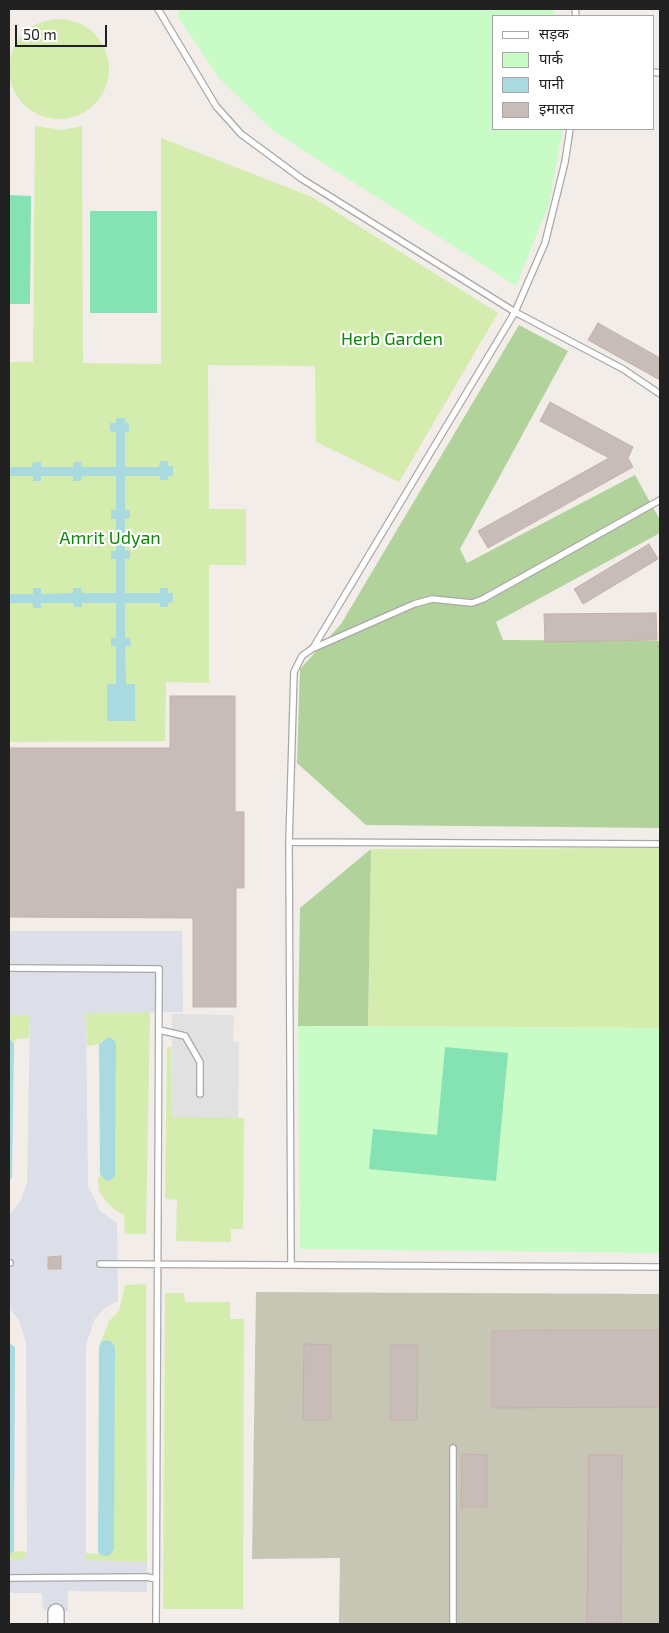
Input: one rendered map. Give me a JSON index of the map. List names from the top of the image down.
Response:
{
  "parks": ["Herb Garden", "Amrit Udyan"],
  "legend": [
    "सड़क",
    "पार्क",
    "पानी",
    "इमारत"
  ],
  "scale_bar": "50 m"
}
